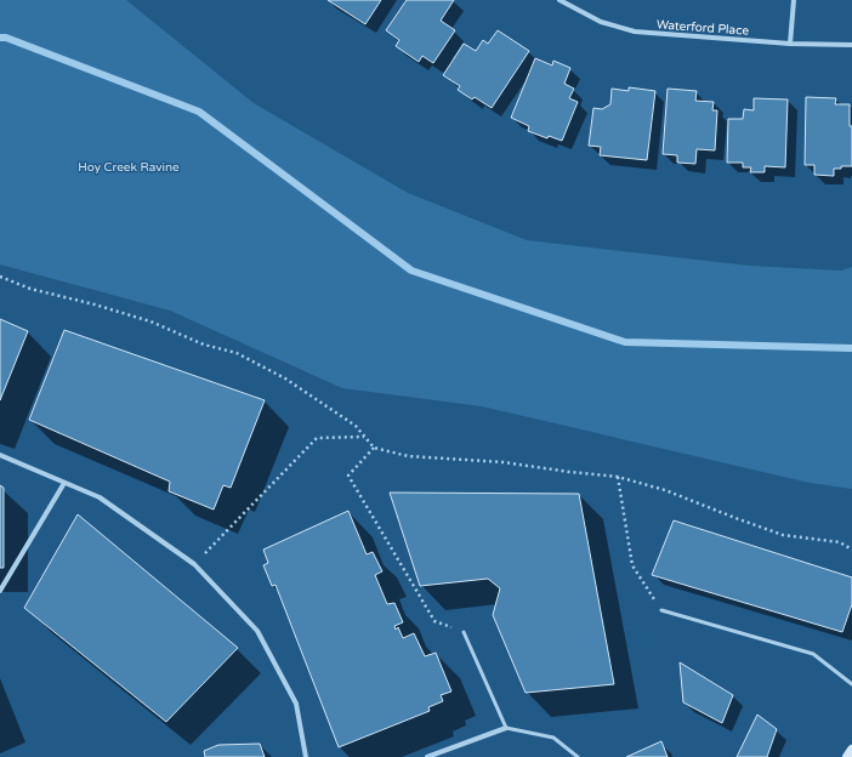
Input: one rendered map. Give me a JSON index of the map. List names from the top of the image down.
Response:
{
  "streets": {
    "street": ["Waterford Place"]
  },
  "parks": ["Hoy Creek Ravine"]
}
